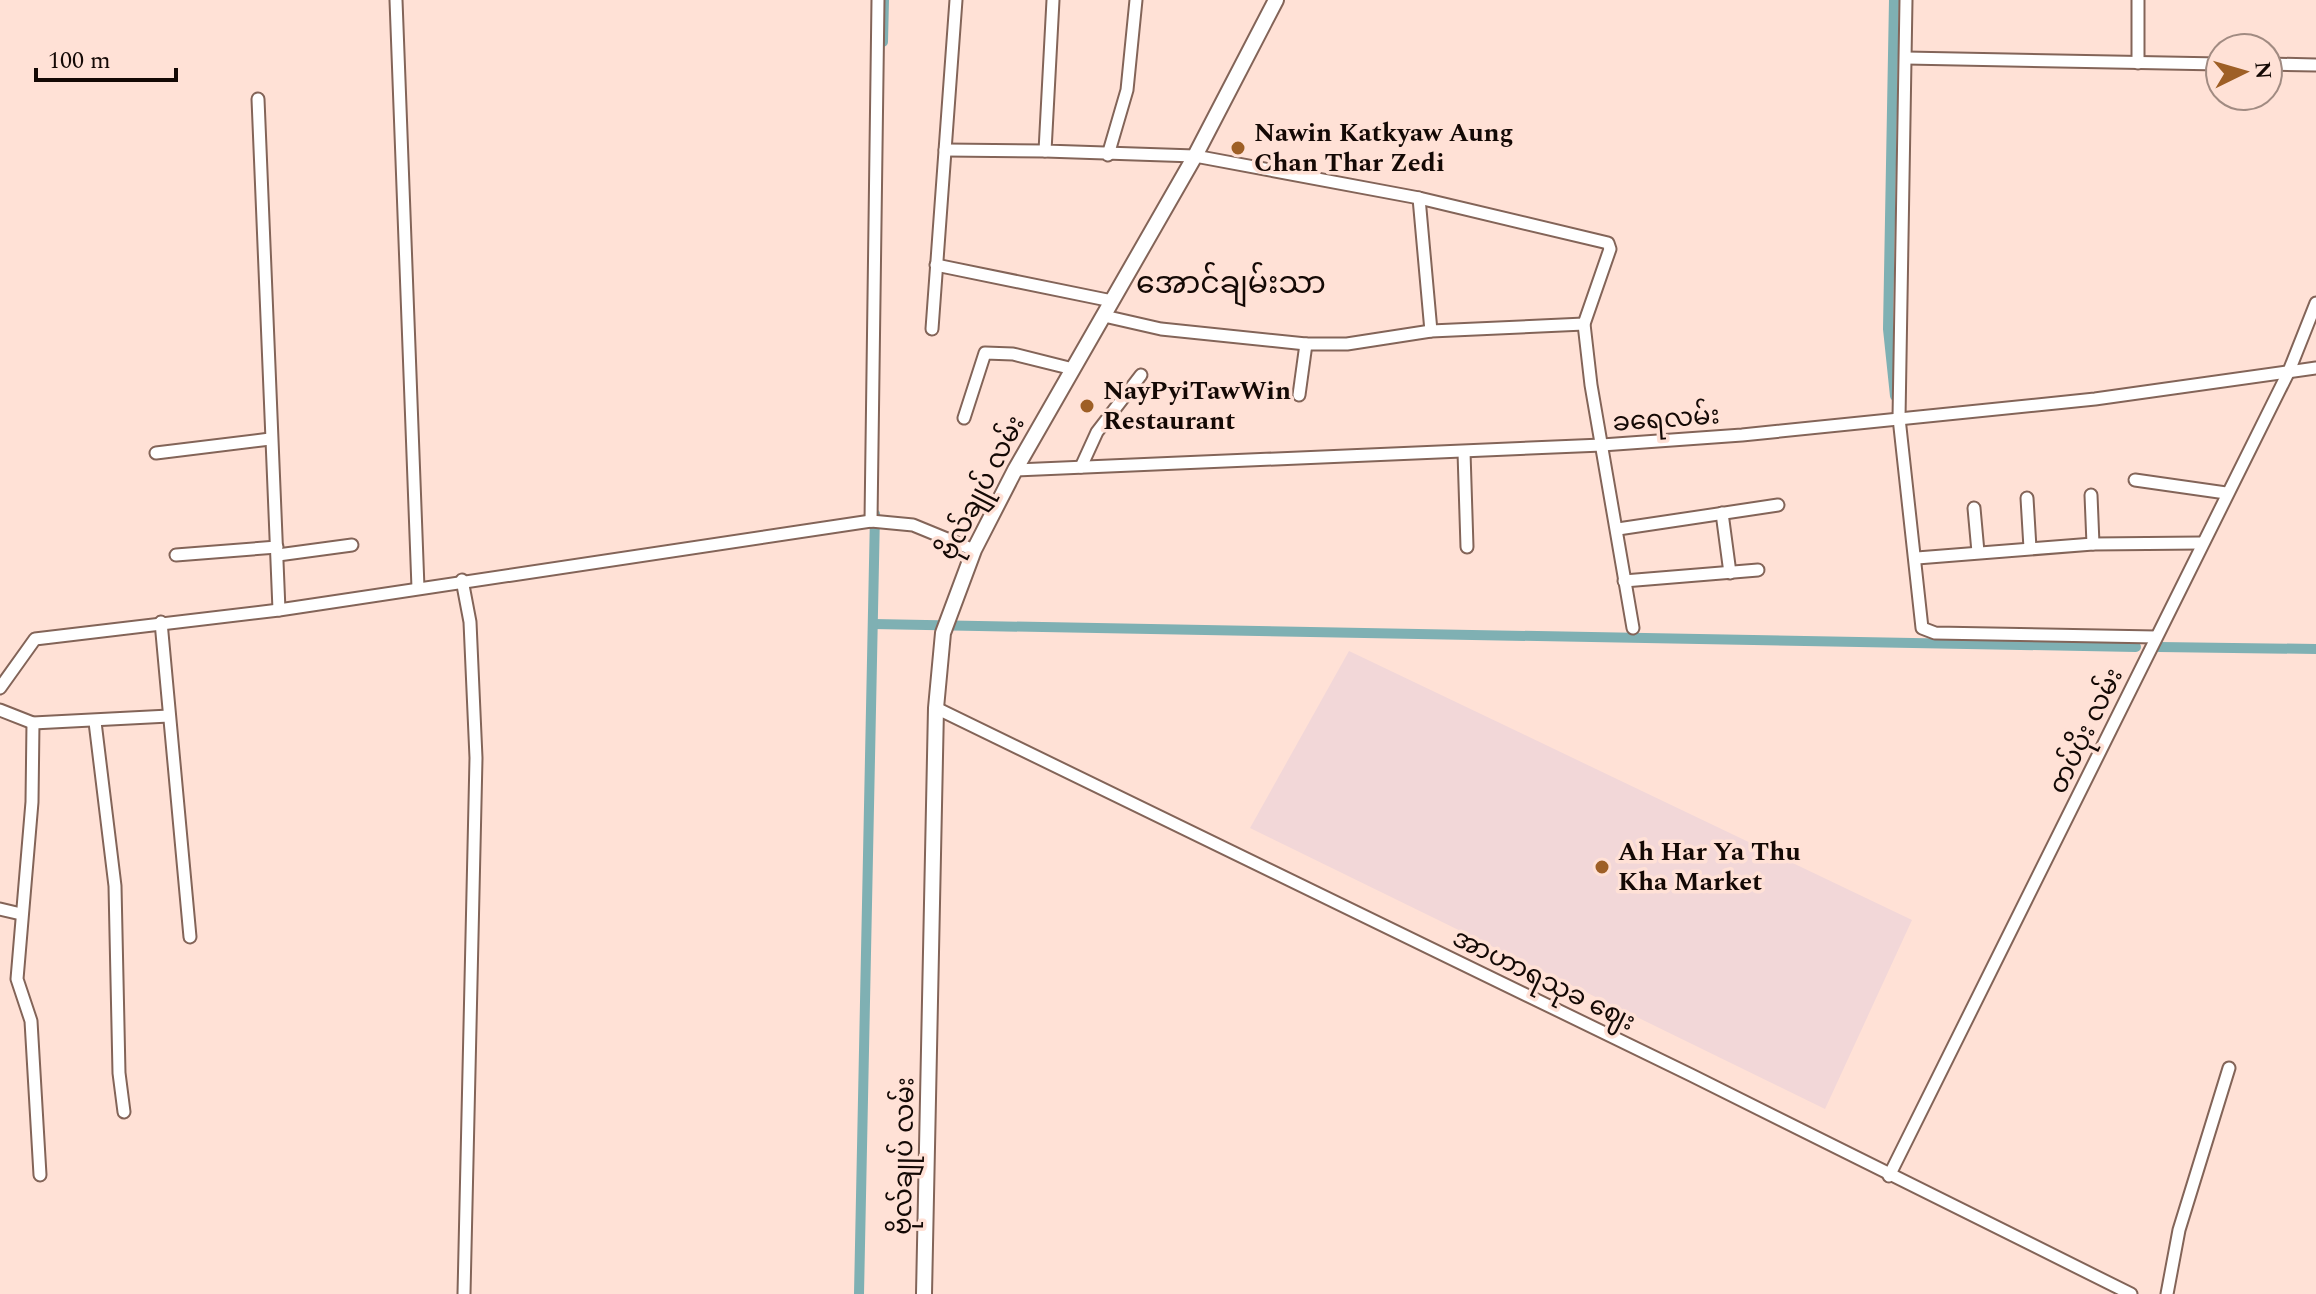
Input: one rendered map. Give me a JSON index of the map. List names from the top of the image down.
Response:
{
  "streets": {
    "main road": ["ဗိုလ်ချုပ် လမ်း"],
    "street": ["ခရေလမ်း", "တပ်ပိုး လမ်း", "အာဟာရသုခ ဈေး"]
  },
  "crossings": [
    ["ခရေလမ်း", "ဗိုလ်ချုပ် လမ်း"],
    ["ခရေလမ်း", "တပ်ပိုး လမ်း"],
    ["ဗိုလ်ချုပ် လမ်း", "အာဟာရသုခ ဈေး"],
    ["တပ်ပိုး လမ်း", "အာဟာရသုခ ဈေး"]
  ],
  "districts": ["အောင်ချမ်းသာ"],
  "places": ["Nawin Katkyaw Aung Chan Thar Zedi", "NayPyiTawWin Restaurant", "Ah Har Ya Thu Kha Market"],
  "scale_bar": "100 m",
  "north": "right"
}
